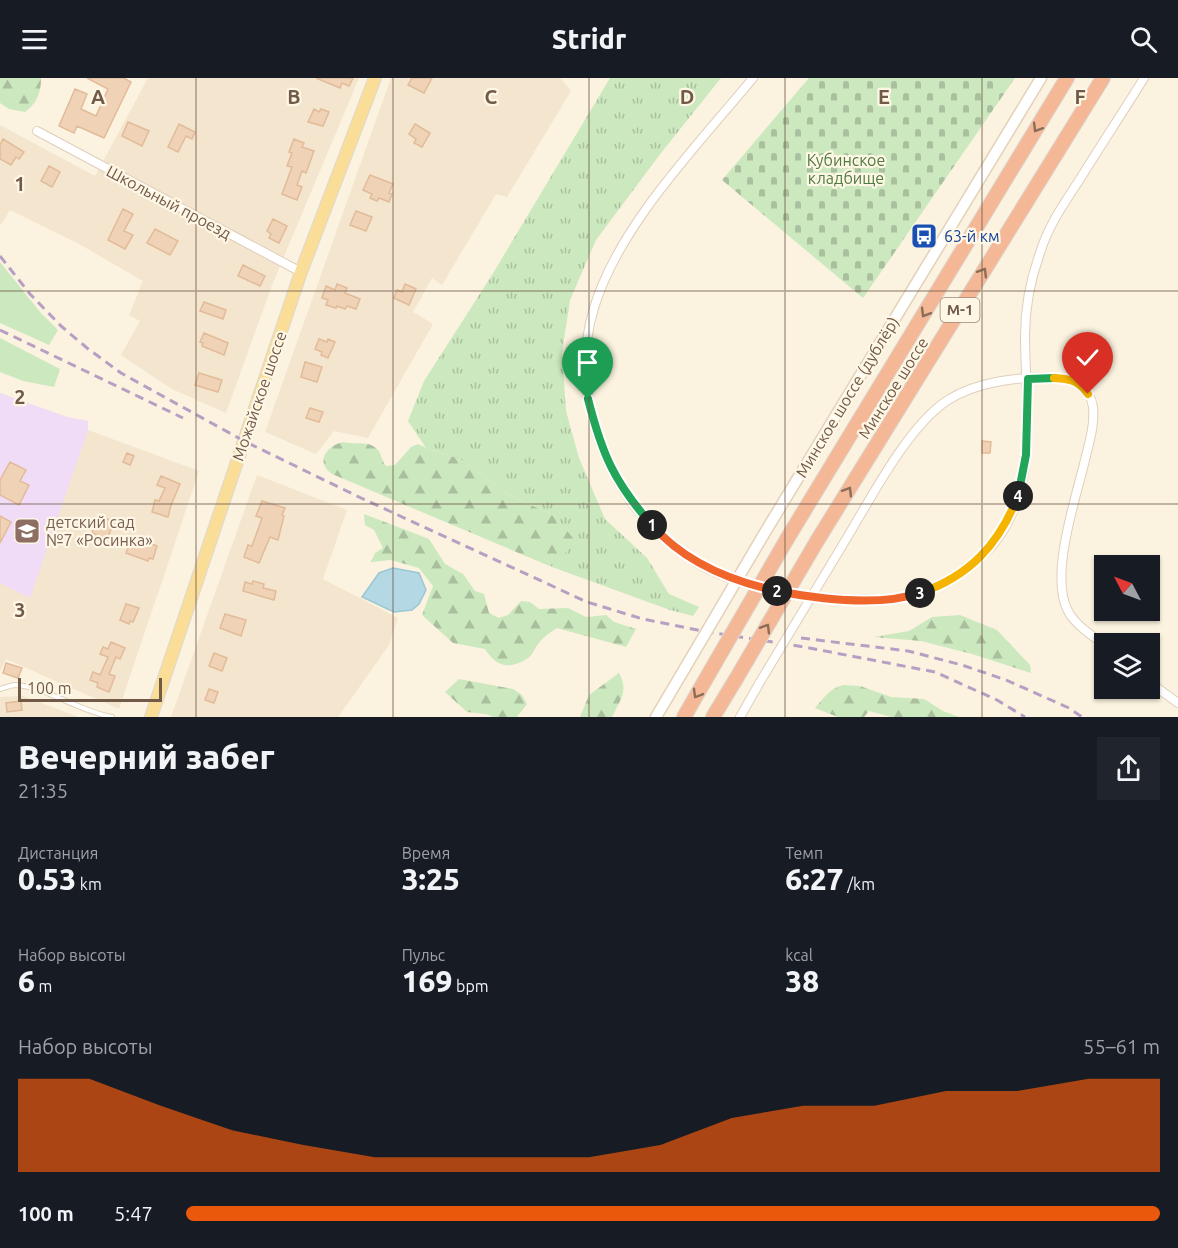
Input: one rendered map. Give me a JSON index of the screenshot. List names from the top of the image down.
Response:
{
  "streets": {
    "highway": ["М-1", "Минское шоссе"],
    "main road": ["Можайское шоссе", "Минское шоссе (дублёр)"],
    "street": ["Школьный проезд"]
  },
  "crossings": [
    ["Школьный проезд", "Можайское шоссе"]
  ],
  "parks": ["Кубинское кладбище"],
  "places": {
    "bus stop": ["63-й км"],
    "school or university": ["детский сад №7 «Росинка»"]
  },
  "scale_bar": "100 m",
  "north": "top left",
  "page": {
    "header": "Stridr",
    "pins": [
      "4",
      "1",
      "2",
      "3"
    ],
    "scale": "100 m",
    "heading": ["Вечерний забег", "21:35"],
    "stats": [
      ["Дистанция", "0.53 km"],
      ["Время", "3:25"],
      ["Темп", "6:27 /km"],
      ["Набор высоты", "6 m"],
      ["Пульс", "169 bpm"],
      ["kcal", "38"]
    ],
    "chart": ["Набор высоты", "55–61 m"],
    "list": [
      {
        "name": "100 m",
        "note": "5:47"
      }
    ]
  },
  "grid": {
    "columns": [
      "A",
      "B",
      "C",
      "D",
      "E",
      "F"
    ],
    "rows": ["1", "2", "3"]
  }
}
